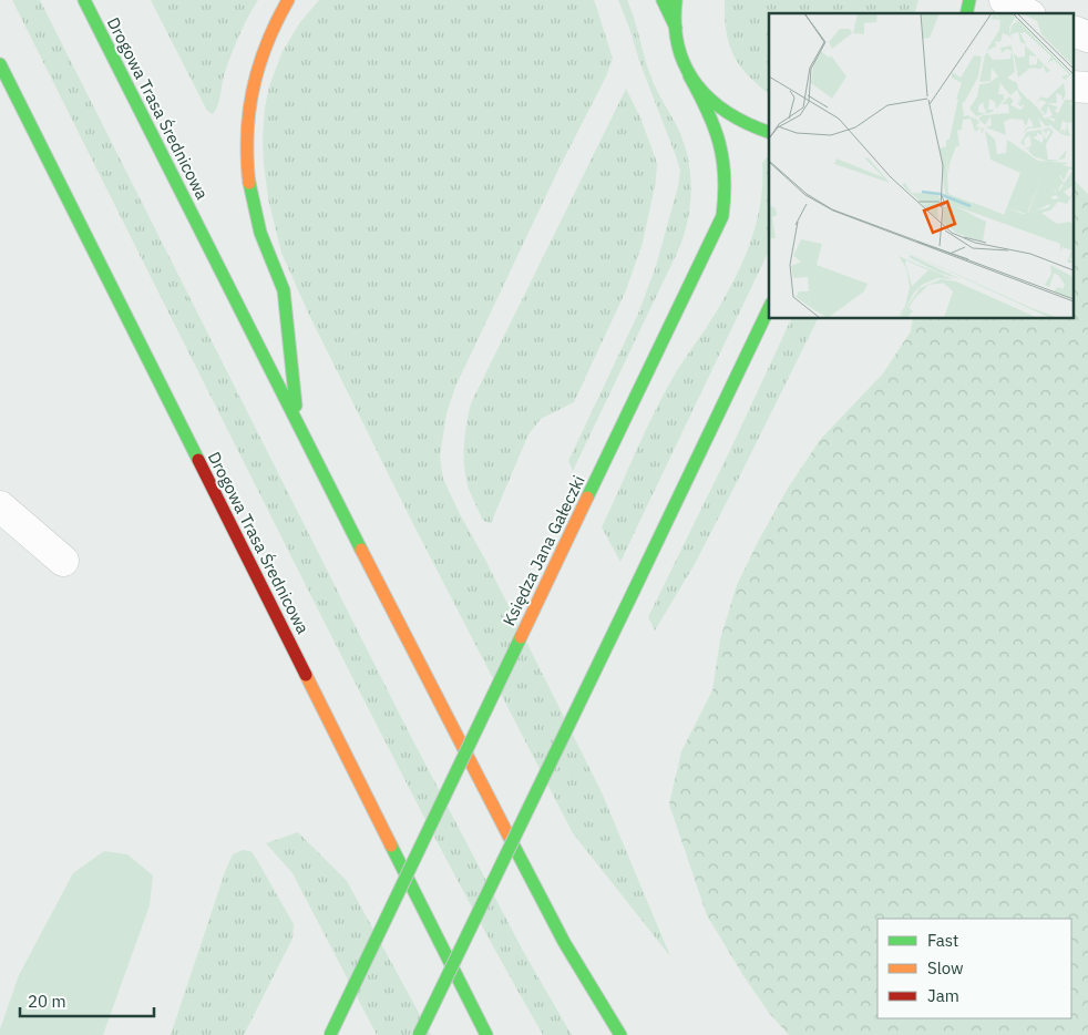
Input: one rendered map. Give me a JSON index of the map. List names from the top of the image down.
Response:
{
  "streets": {
    "main road": ["Drogowa Trasa Średnicowa", "Księdza Jana Gałeczki"]
  },
  "legend": ["Fast", "Slow", "Jam"],
  "scale_bar": "20 m"
}
